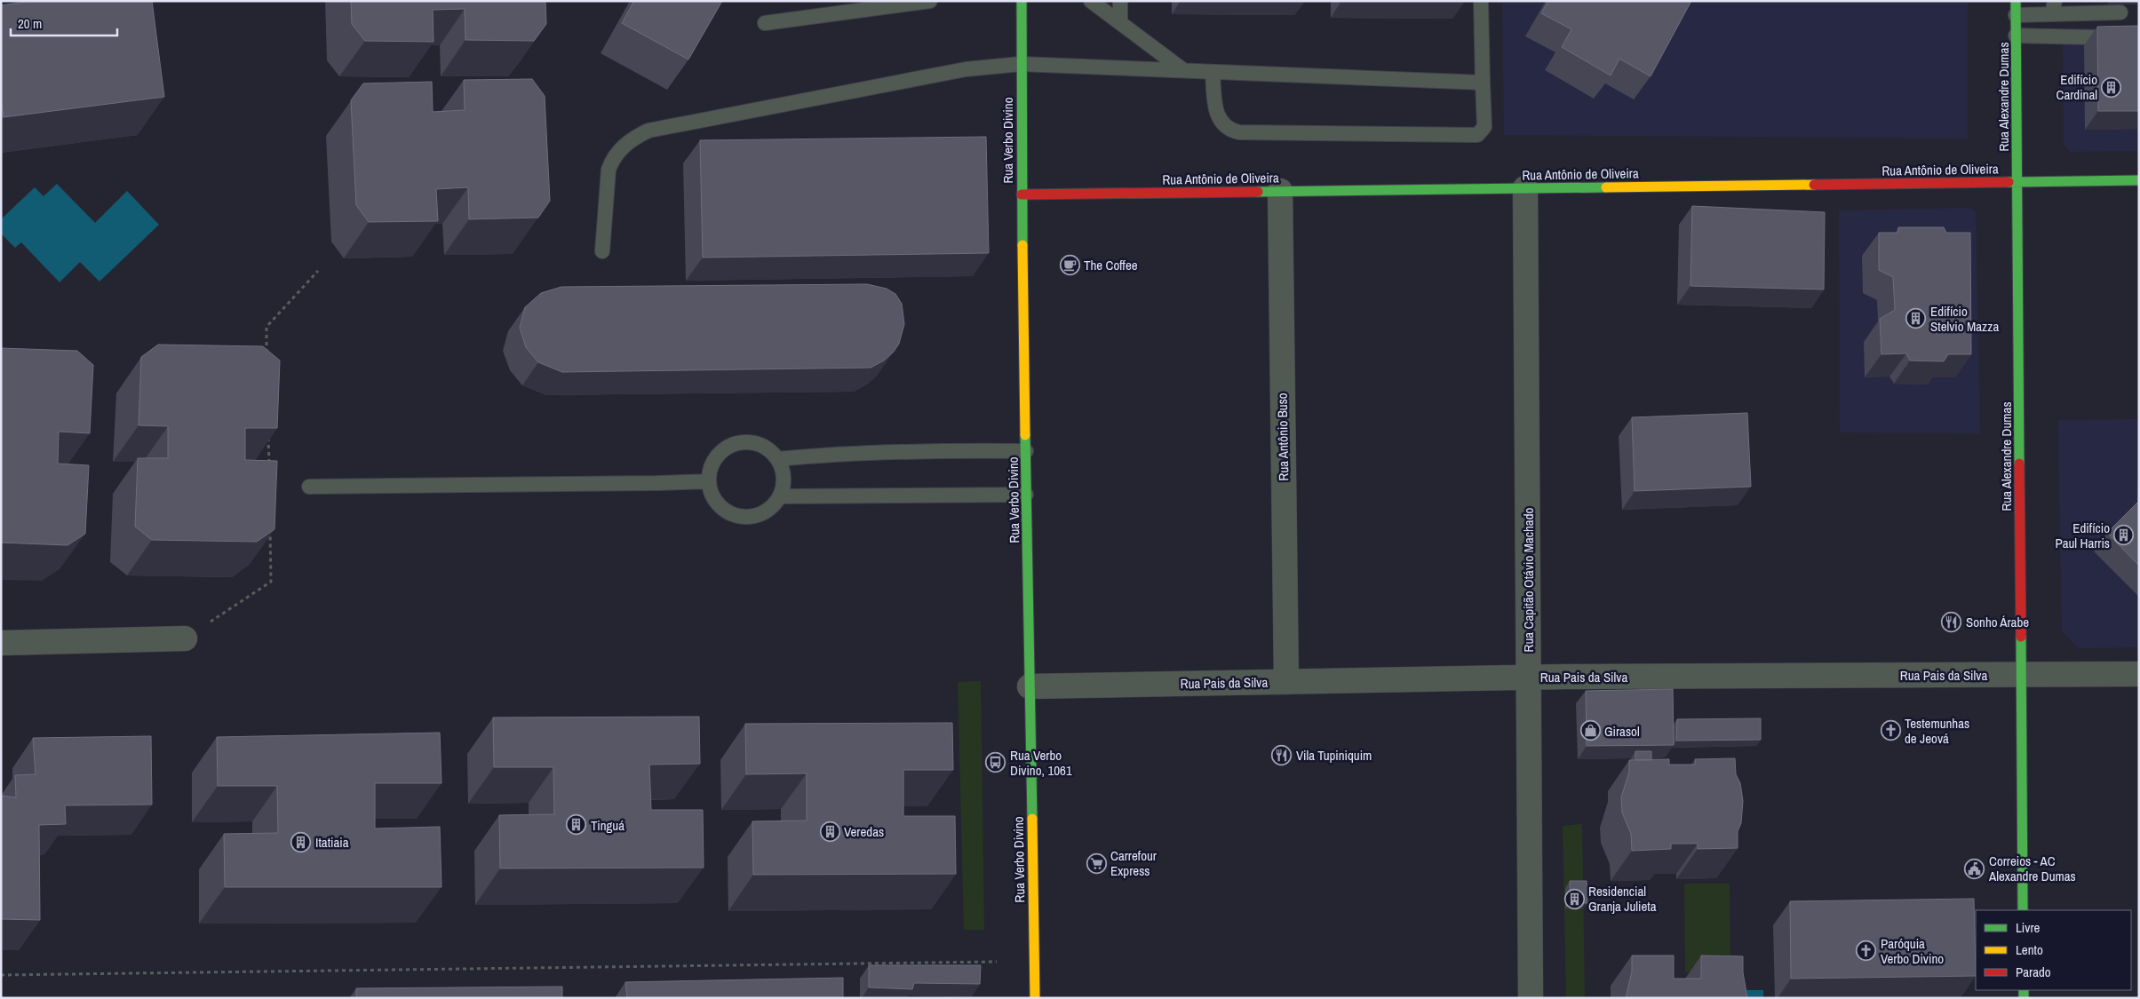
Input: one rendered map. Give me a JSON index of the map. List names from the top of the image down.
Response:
{
  "streets": {
    "street": [
      "Rua Alexandre Dumas",
      "Rua Verbo Divino",
      "Rua Antônio de Oliveira",
      "Rua Antônio Buso",
      "Rua Capitão Otávio Machado",
      "Rua Pais da Silva"
    ]
  },
  "crossings": [
    ["Rua Alexandre Dumas", "Rua Antônio de Oliveira"],
    ["Rua Alexandre Dumas", "Rua Pais da Silva"],
    ["Rua Verbo Divino", "Rua Antônio de Oliveira"],
    ["Rua Verbo Divino", "Rua Pais da Silva"],
    ["Rua Antônio de Oliveira", "Rua Antônio Buso"],
    ["Rua Antônio de Oliveira", "Rua Capitão Otávio Machado"],
    ["Rua Antônio Buso", "Rua Pais da Silva"],
    ["Rua Capitão Otávio Machado", "Rua Pais da Silva"]
  ],
  "places": {
    "building": [
      "Edifício Cardinal",
      "Edifício Stelvio Mazza",
      "Edifício Paul Harris",
      "Tinguá",
      "Veredas",
      "Itatiaia",
      "Residencial Granja Julieta"
    ],
    "cafe": ["The Coffee"],
    "restaurant": ["Sonho Árabe", "Vila Tupiniquim"],
    "shop": ["Girasol"],
    "church": ["Testemunhas de Jeová", "Paróquia Verbo Divino"],
    "bus stop": ["Rua Verbo Divino, 1061"],
    "supermarket": ["Carrefour Express"],
    "public building": ["Correios - AC Alexandre Dumas"]
  },
  "legend": ["Livre", "Lento", "Parado"],
  "scale_bar": "20 m"
}
